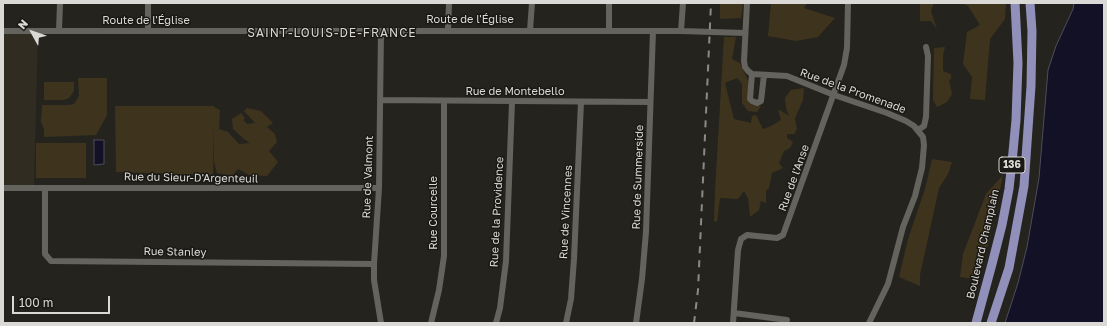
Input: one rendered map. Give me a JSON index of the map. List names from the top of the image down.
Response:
{
  "streets": {
    "main road": ["136", "Boulevard Champlain"],
    "street": [
      "Route de l'Église",
      "Rue de la Promenade",
      "Rue de Montebello",
      "Rue de Valmont",
      "Rue de Summerside",
      "Rue du Sieur-D'Argenteuil",
      "Rue de l'Anse",
      "Rue de la Providence",
      "Rue de Vincennes",
      "Rue Courcelle",
      "Rue Stanley"
    ]
  },
  "crossings": [
    ["Route de l'Église", "Rue de Valmont"],
    ["Route de l'Église", "Rue de Summerside"],
    ["Rue de la Promenade", "Rue de l'Anse"],
    ["Rue de Montebello", "Rue de Valmont"],
    ["Rue de Montebello", "Rue de Summerside"],
    ["Rue de Montebello", "Rue de la Providence"],
    ["Rue de Montebello", "Rue de Vincennes"],
    ["Rue de Montebello", "Rue Courcelle"],
    ["Rue de Valmont", "Rue du Sieur-D'Argenteuil"],
    ["Rue de Valmont", "Rue Stanley"],
    ["Rue du Sieur-D'Argenteuil", "Rue Stanley"]
  ],
  "districts": ["SAINT-LOUIS-DE-FRANCE"],
  "scale_bar": "100 m",
  "north": "top left"
}
